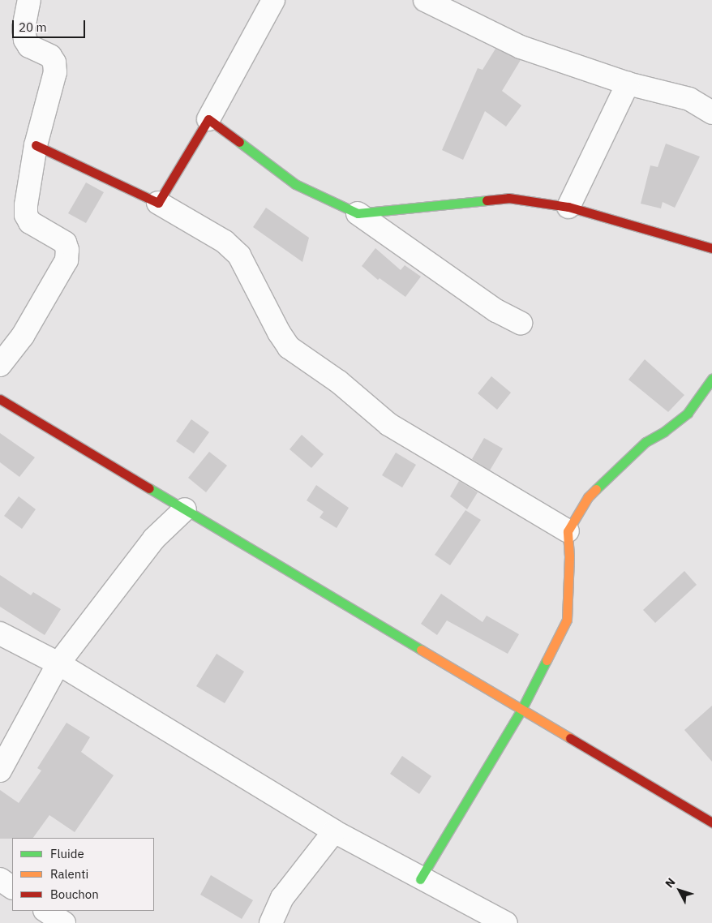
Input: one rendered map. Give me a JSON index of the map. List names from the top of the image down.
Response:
{
  "legend": ["Fluide", "Ralenti", "Bouchon"],
  "scale_bar": "20 m",
  "north": "top left"
}
